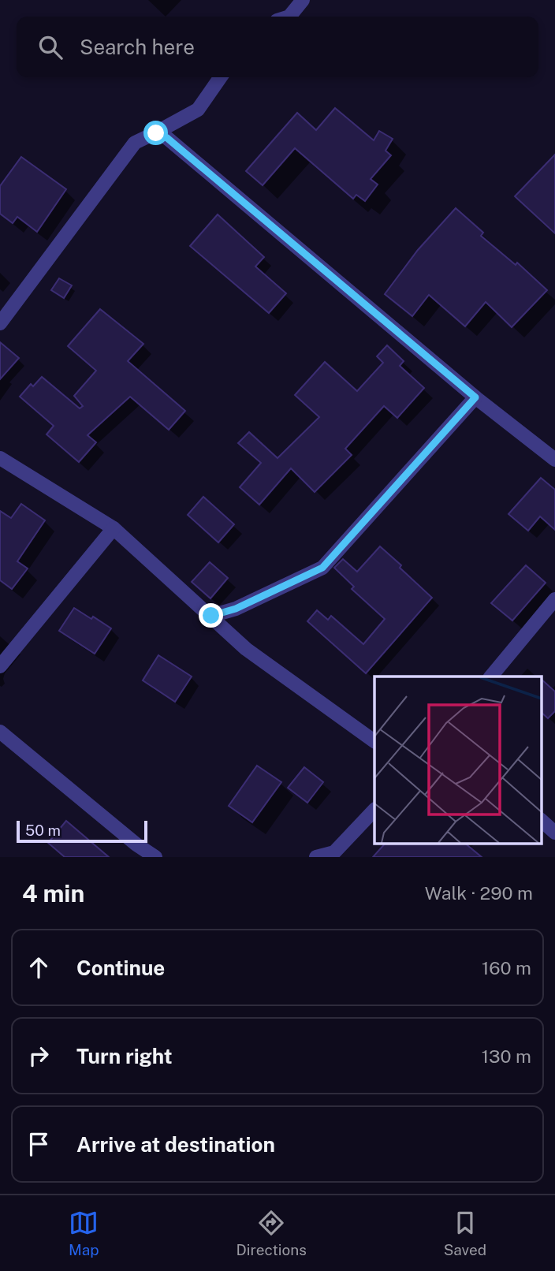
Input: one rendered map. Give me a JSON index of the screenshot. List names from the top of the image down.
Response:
{
  "scale_bar": "50 m",
  "page": {
    "search": "Search here",
    "scale": "50 m",
    "heading": ["4 min", "Walk · 290 m"],
    "list": [
      ["Continue", "160 m"],
      ["Turn right", "130 m"],
      "Arrive at destination"
    ],
    "nav": ["Map", "Directions", "Saved"]
  }
}
